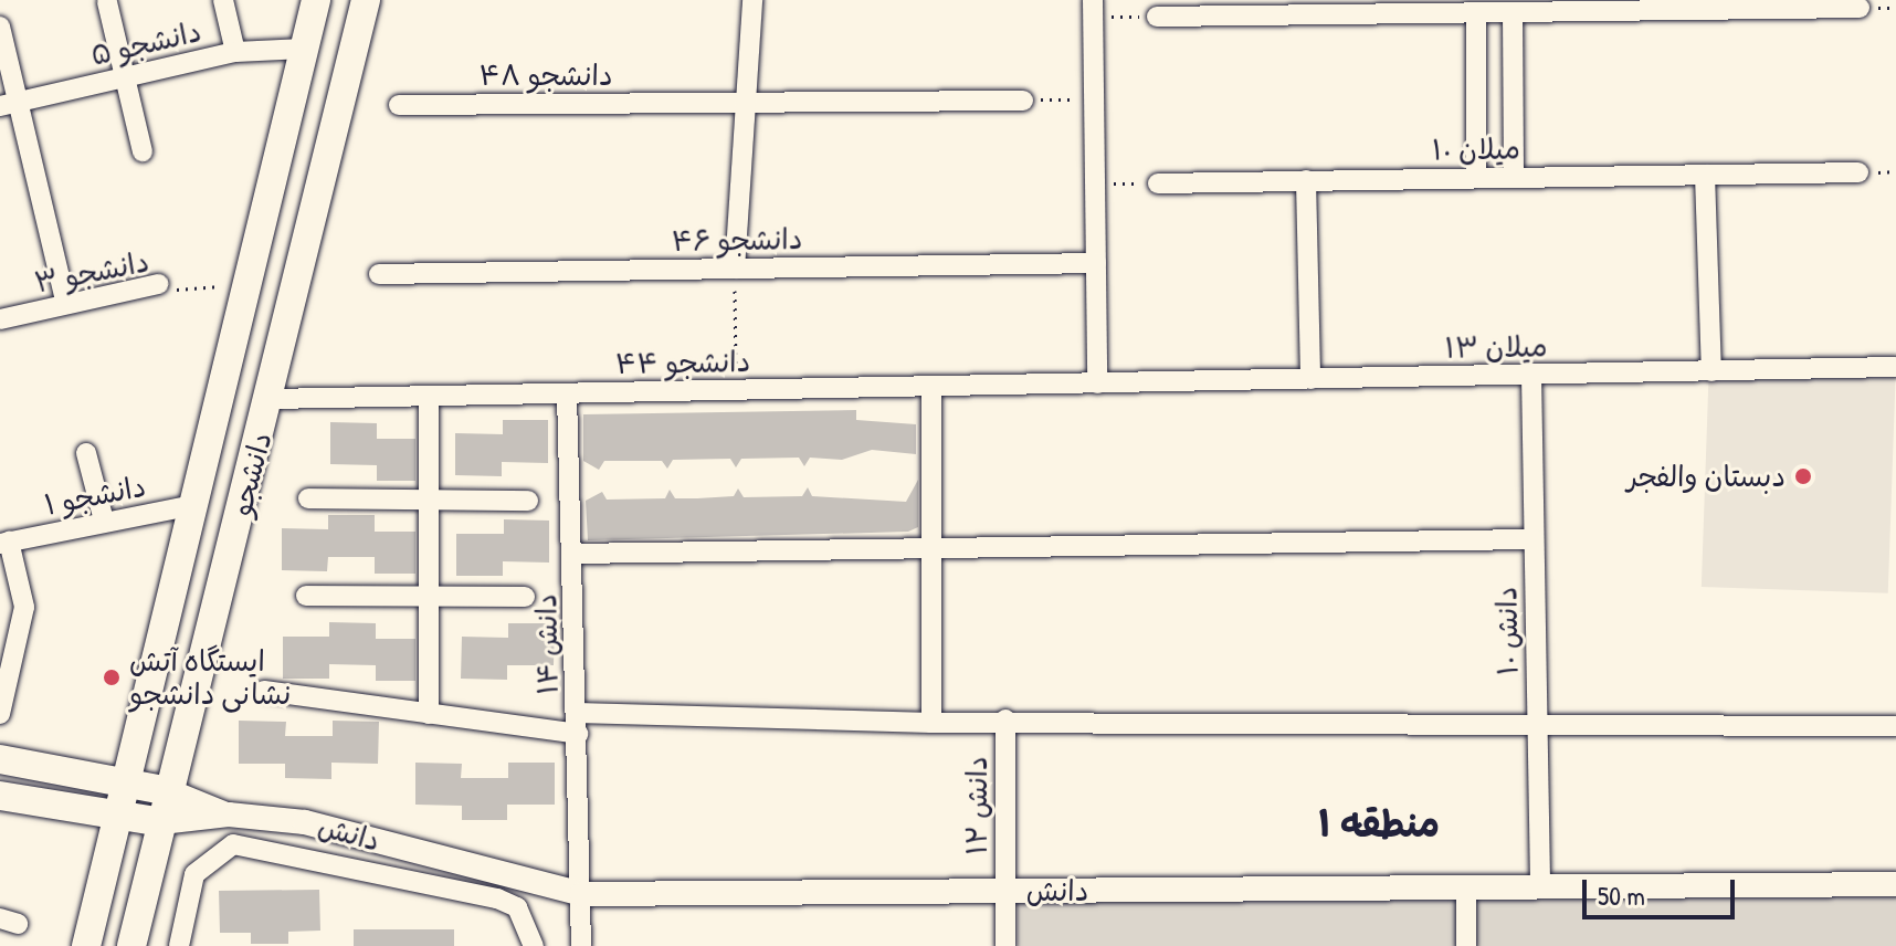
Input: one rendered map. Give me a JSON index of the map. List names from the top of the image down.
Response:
{
  "streets": {
    "main road": ["دانشجو", "دانش"],
    "street": [
      "دانشجو ۵",
      "دانشجو ۴۸",
      "میلان ۱۰",
      "دانشجو ۴۶",
      "دانشجو ۳",
      "میلان ۱۳",
      "دانشجو ۴۴",
      "دانشجو ۱",
      "دانش ۱۰",
      "دانش ۱۴",
      "دانش ۱۲"
    ]
  },
  "crossings": [
    ["دانشجو ۵", "دانشجو"],
    ["دانشجو ۳", "دانشجو"],
    ["میلان ۱۳", "دانشجو ۴۴"],
    ["میلان ۱۳", "دانش ۱۰"],
    ["دانشجو ۴۴", "دانشجو"],
    ["دانشجو ۴۴", "دانش ۱۴"],
    ["دانشجو", "دانشجو ۱"],
    ["دانشجو", "دانش"],
    ["دانش ۱۰", "دانش"],
    ["دانش ۱۴", "دانش"],
    ["دانش ۱۲", "دانش"]
  ],
  "districts": ["منطقه ۱"],
  "places": ["دبستان والفجر", "ایستگاه آتش نشانی دانشجو"],
  "scale_bar": "50 m"
}
